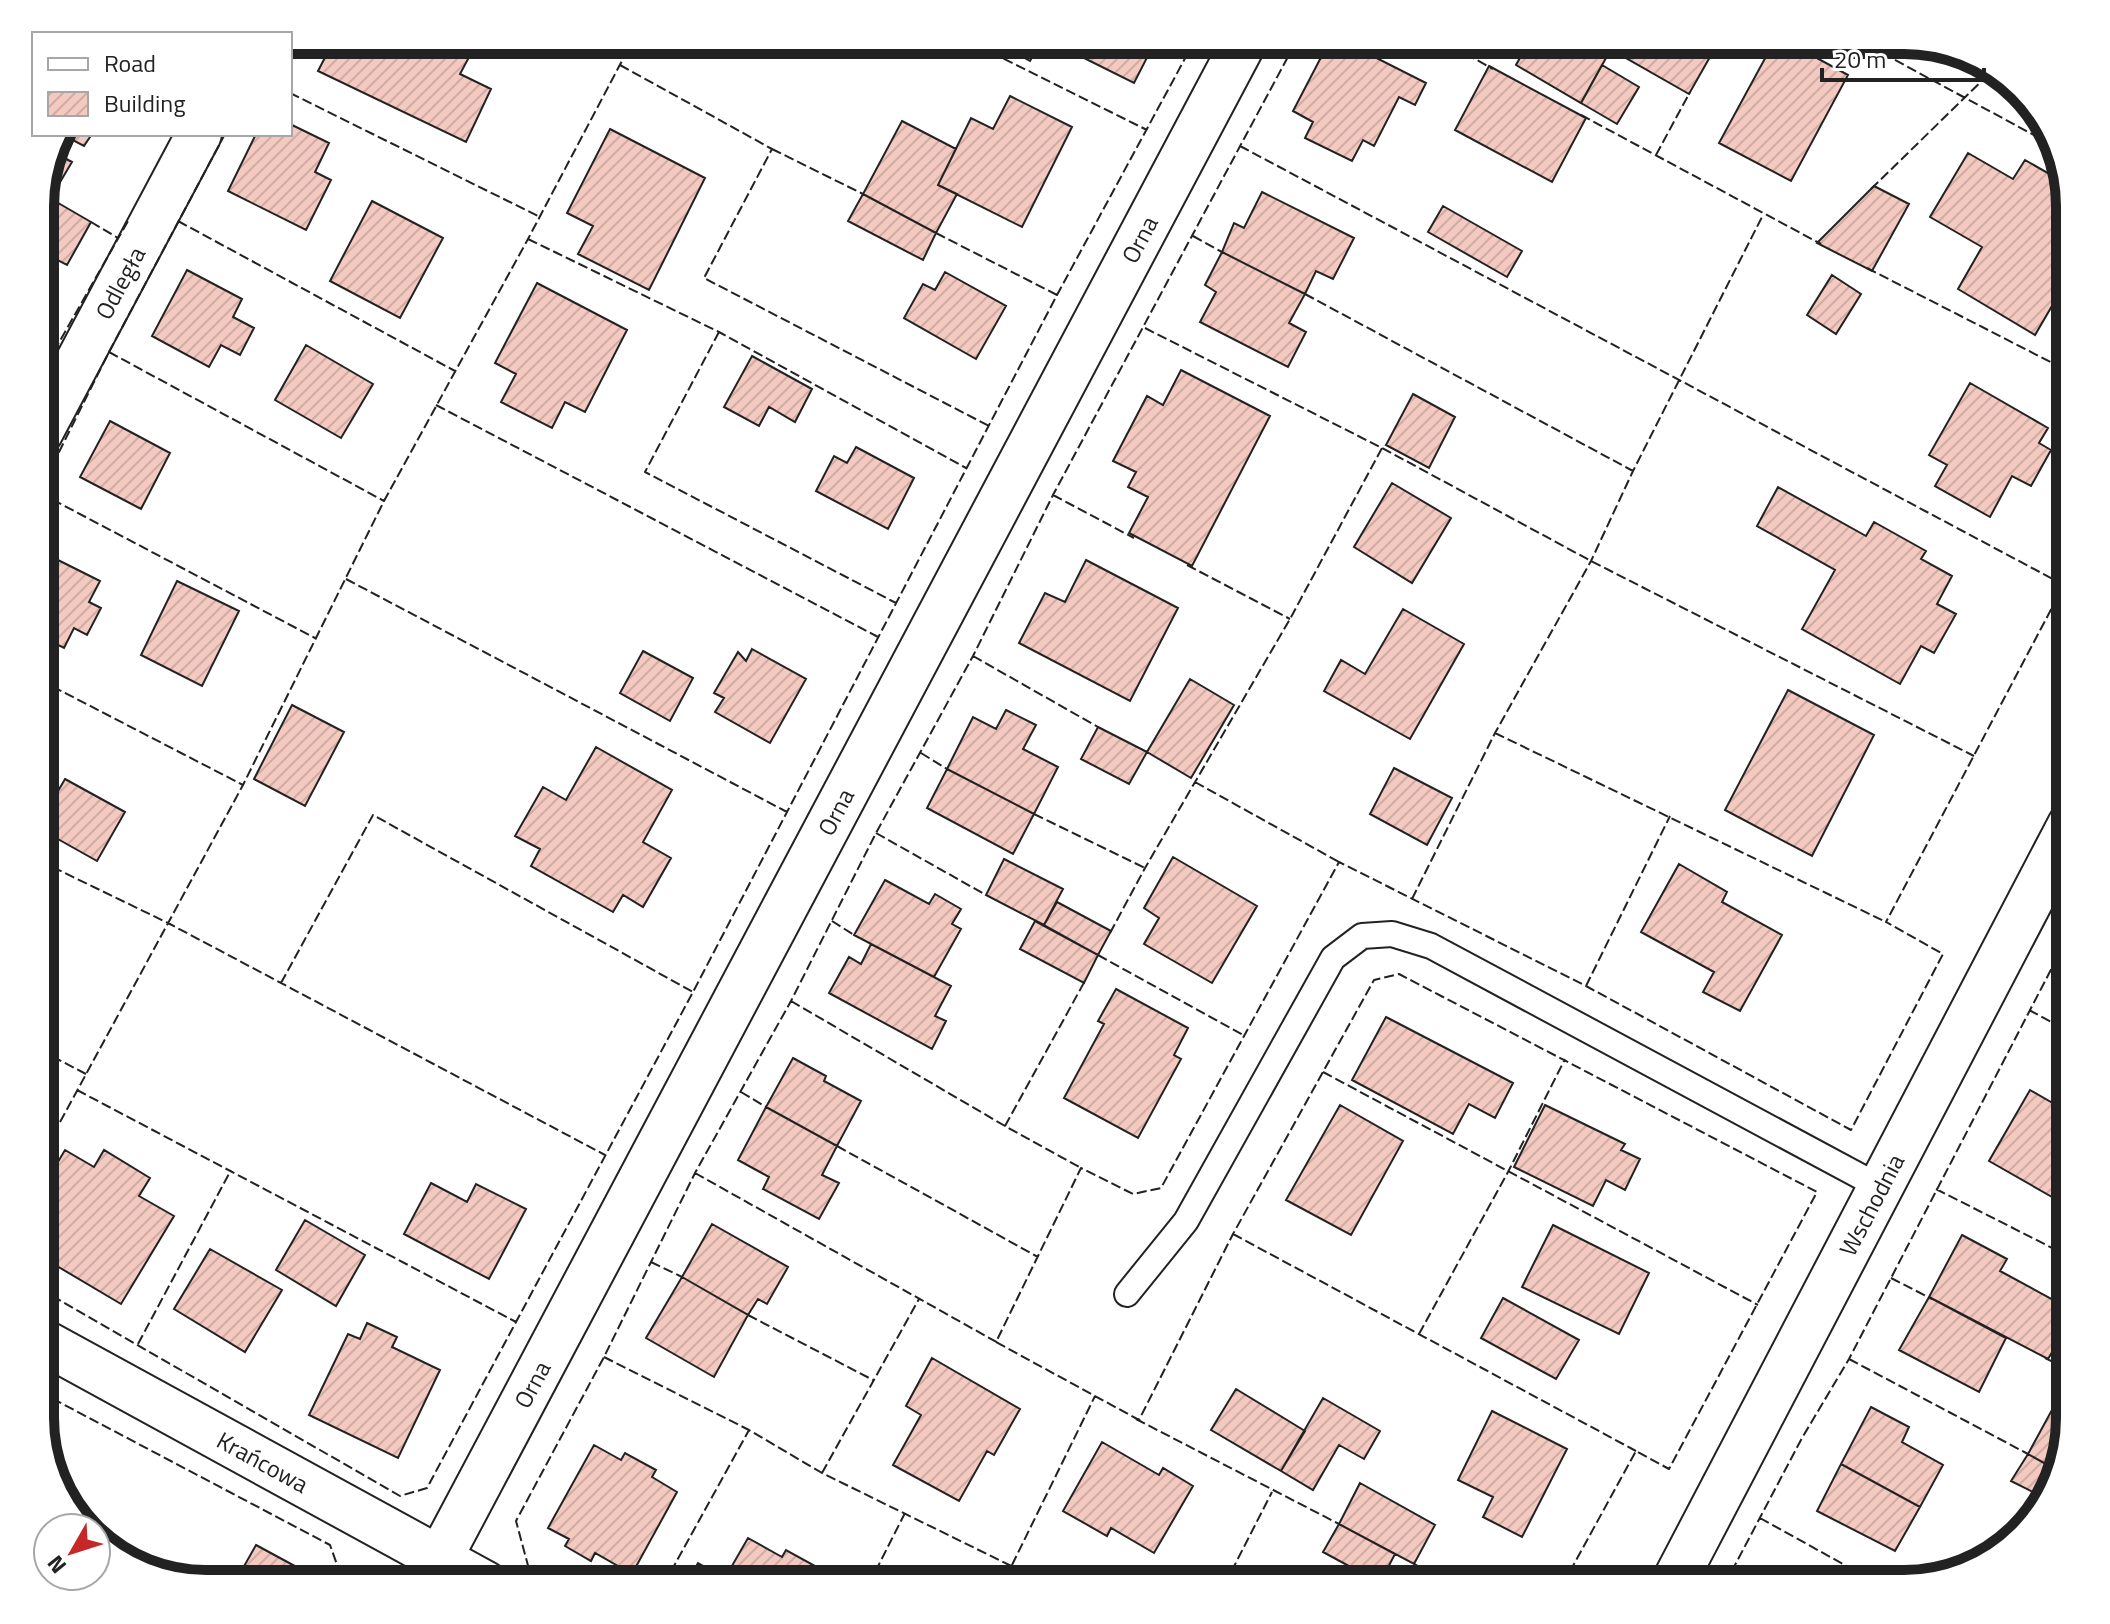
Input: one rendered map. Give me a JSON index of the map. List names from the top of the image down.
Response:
{
  "streets": {
    "street": [
      "Orna",
      "Odległa",
      "Wschodnia",
      "Krańcowa"
    ]
  },
  "legend": ["Road", "Building"],
  "scale_bar": "20 m",
  "north": "bottom left"
}
